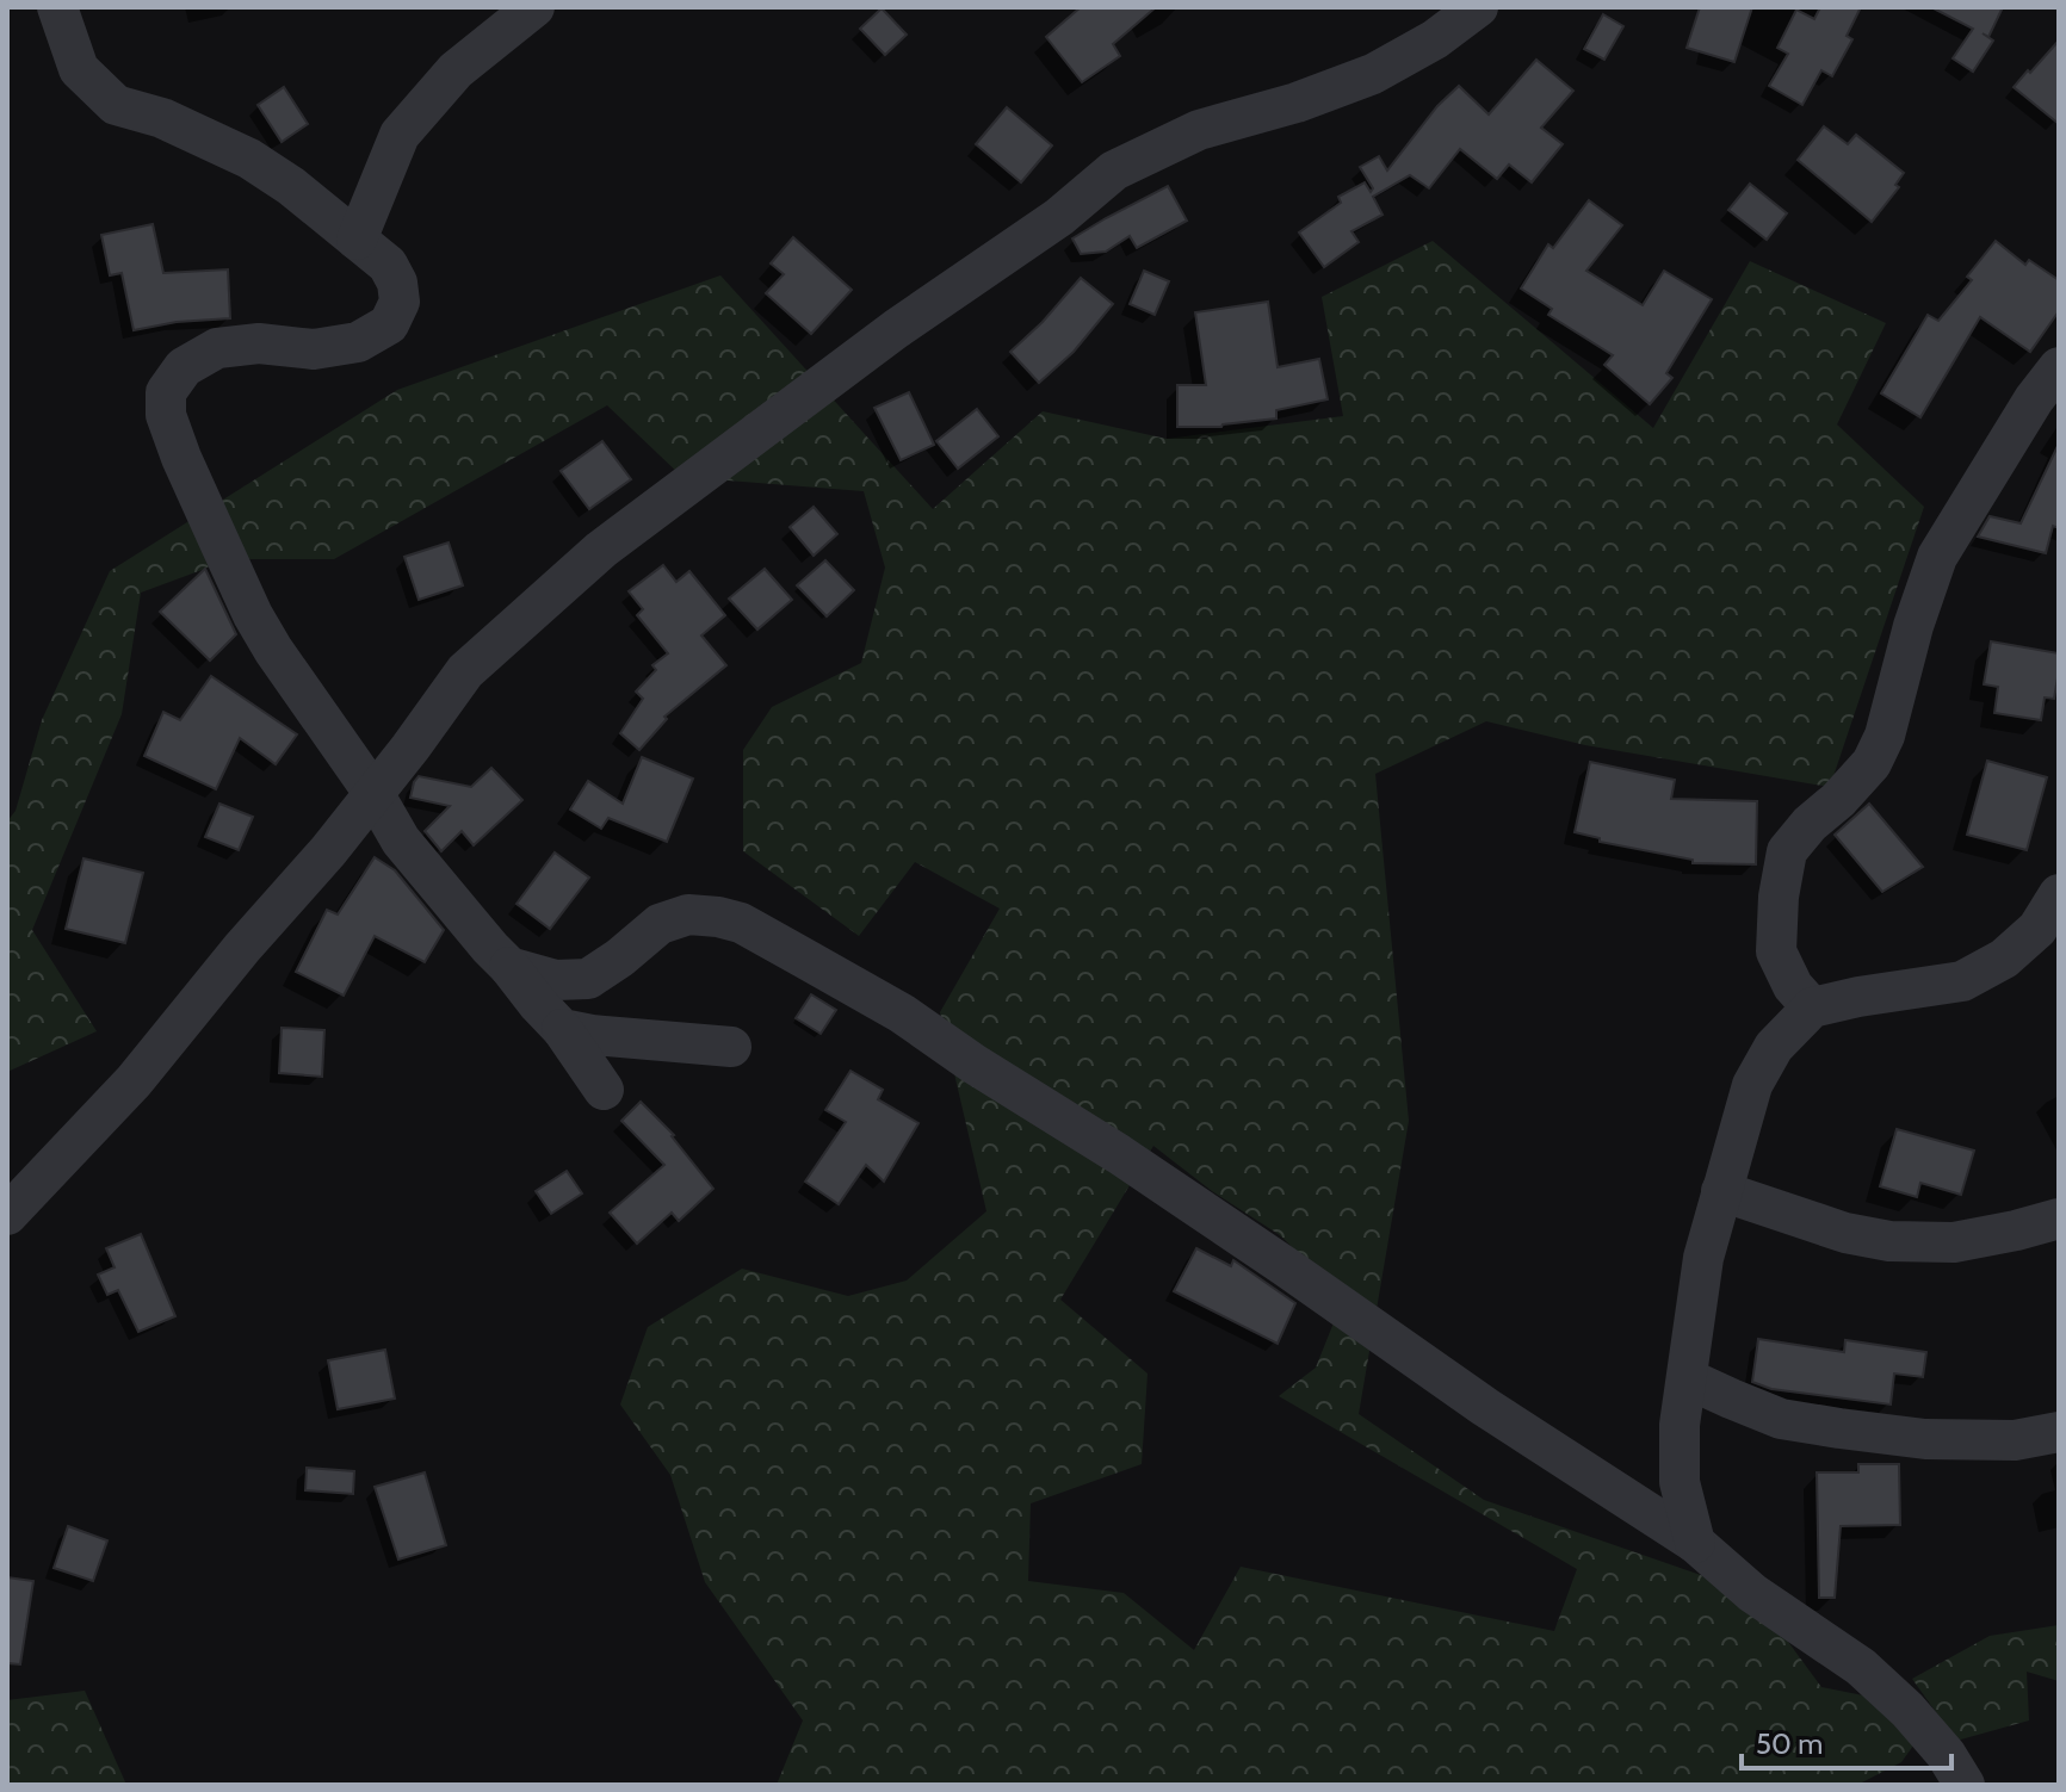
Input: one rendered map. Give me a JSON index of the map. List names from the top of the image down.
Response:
{
  "scale_bar": "50 m"
}
